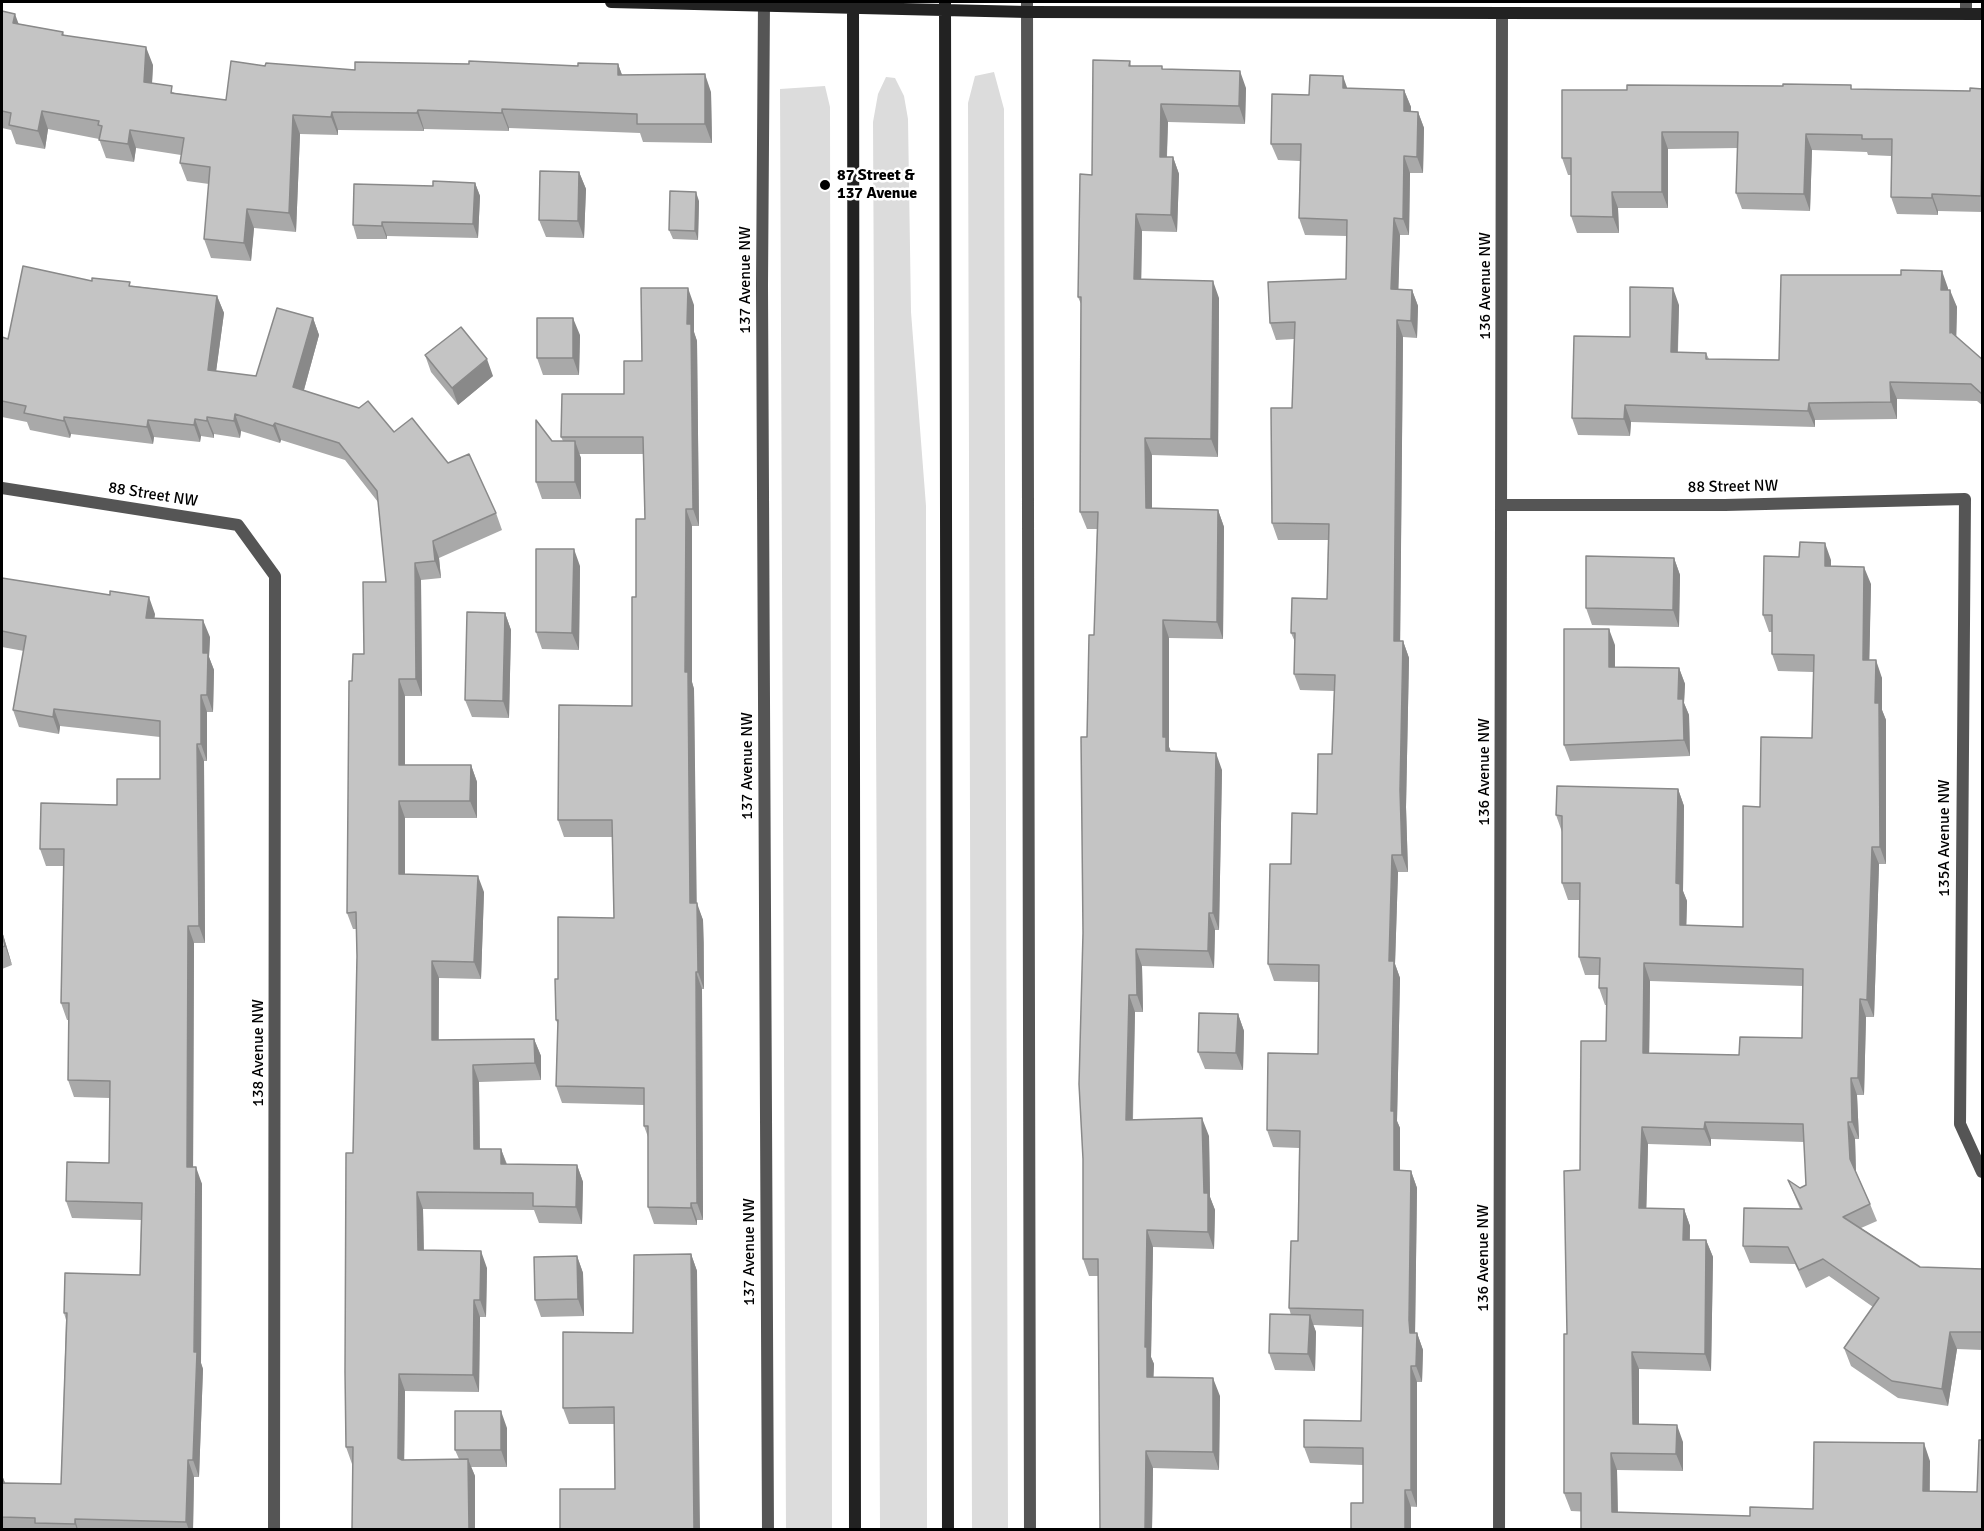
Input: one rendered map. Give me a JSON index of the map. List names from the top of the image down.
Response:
{
  "streets": {
    "street": [
      "137 Avenue NW",
      "136 Avenue NW",
      "88 Street NW",
      "135A Avenue NW",
      "138 Avenue NW"
    ]
  },
  "crossings": [
    ["136 Avenue NW", "88 Street NW"],
    ["88 Street NW", "135A Avenue NW"],
    ["88 Street NW", "138 Avenue NW"]
  ],
  "places": ["87 Street & 137 Avenue"]
}
